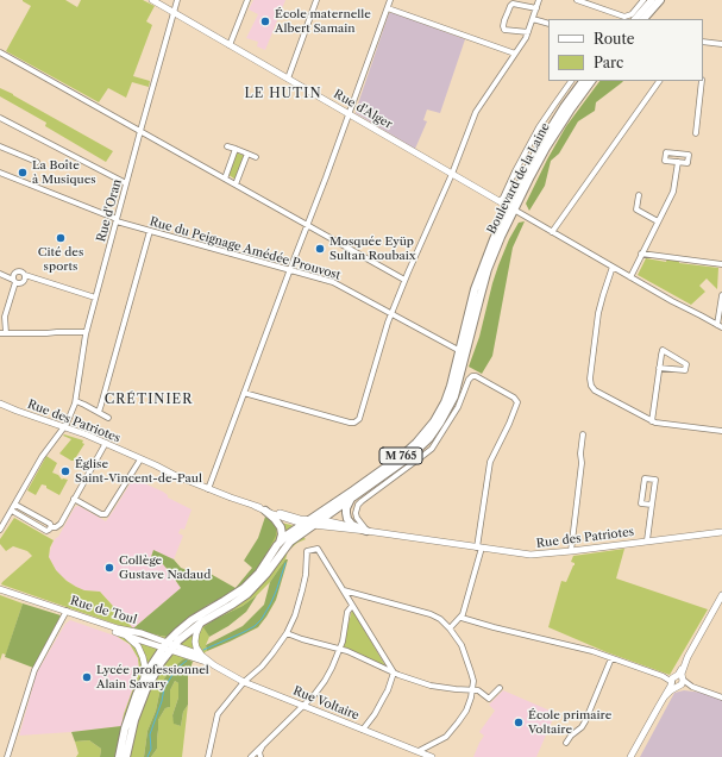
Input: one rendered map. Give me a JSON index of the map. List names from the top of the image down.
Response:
{
  "streets": {
    "main road": ["Boulevard de la Laine", "M 765"],
    "street": [
      "Rue d'Alger",
      "Rue d'Oran",
      "Rue du Peignage Amédée Prouvost",
      "Rue des Patriotes",
      "Rue de Toul",
      "Rue Voltaire"
    ]
  },
  "crossings": [
    ["Rue d'Alger", "Boulevard de la Laine"],
    ["Rue d'Alger", "Rue d'Oran"],
    ["Boulevard de la Laine", "Rue du Peignage Amédée Prouvost"],
    ["Boulevard de la Laine", "M 765"],
    ["Rue d'Oran", "Rue du Peignage Amédée Prouvost"],
    ["Rue d'Oran", "Rue des Patriotes"],
    ["Rue du Peignage Amédée Prouvost", "M 765"],
    ["Rue des Patriotes", "M 765"],
    ["M 765", "Rue de Toul"],
    ["M 765", "Rue Voltaire"],
    ["Rue de Toul", "Rue Voltaire"]
  ],
  "districts": ["LE HUTIN", "CRÉTINIER"],
  "places": [
    "École maternelle Albert Samain",
    "La Boîte à Musiques",
    "Cité des sports",
    "Mosquée Eyüp Sultan Roubaix",
    "Église Saint-Vincent-de-Paul",
    "Collège Gustave Nadaud",
    "Lycée professionnel Alain Savary",
    "École primaire Voltaire"
  ],
  "legend": ["Route", "Parc"]
}
